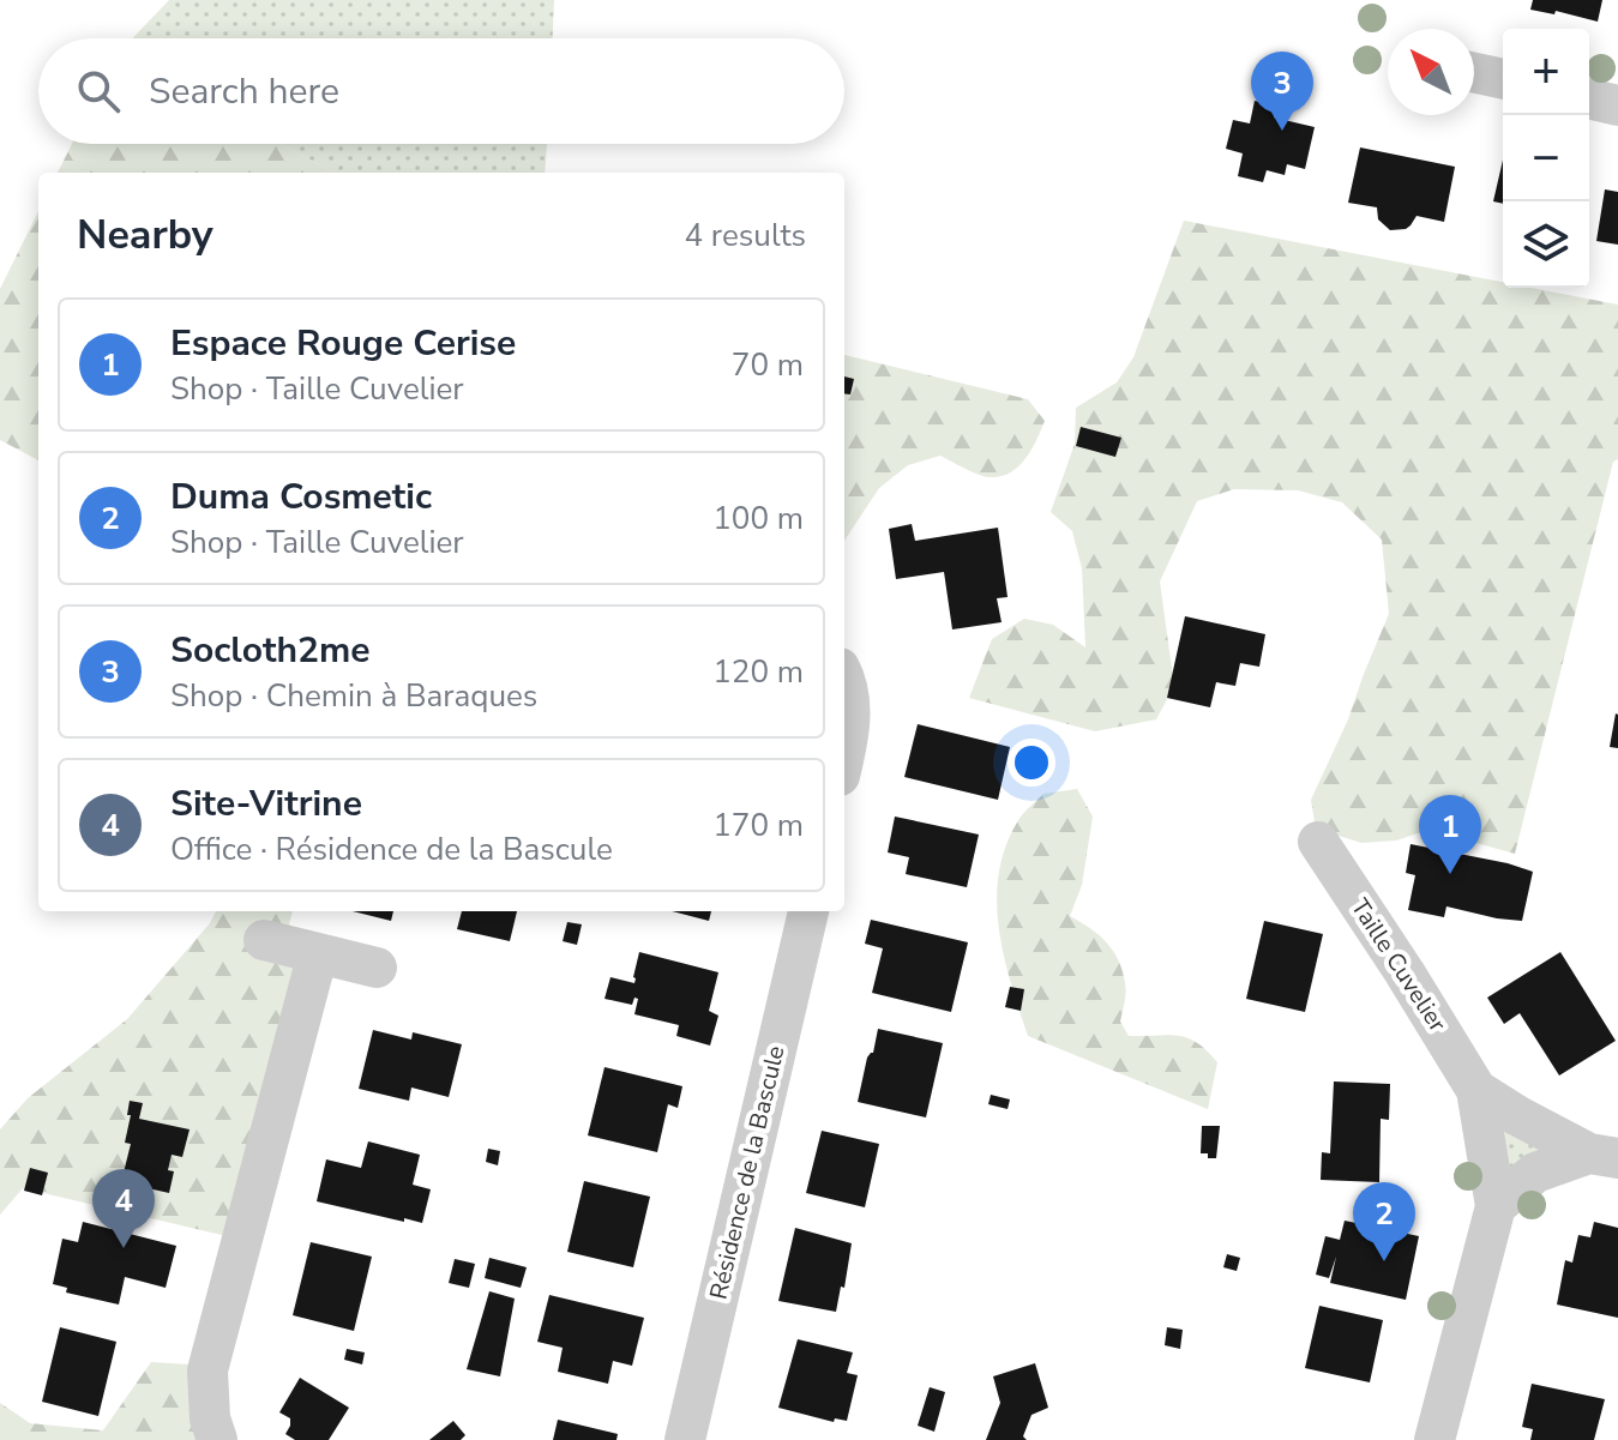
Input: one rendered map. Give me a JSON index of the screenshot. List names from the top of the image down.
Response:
{
  "streets": {
    "street": ["Taille Cuvelier", "Résidence de la Bascule"]
  },
  "north": "top left",
  "page": {
    "map_buttons": ["+", "−"],
    "search": "Search here",
    "pins": [
      "3",
      "1",
      "4",
      "2"
    ],
    "heading": ["Nearby", "4 results"],
    "list": [
      {
        "mark": "1",
        "name": "Espace Rouge Cerise",
        "note": "Shop · Taille Cuvelier",
        "value": "70 m"
      },
      {
        "mark": "2",
        "name": "Duma Cosmetic",
        "note": "Shop · Taille Cuvelier",
        "value": "100 m"
      },
      {
        "mark": "3",
        "name": "Socloth2me",
        "note": "Shop · Chemin à Baraques",
        "value": "120 m"
      },
      {
        "mark": "4",
        "name": "Site-Vitrine",
        "note": "Office · Résidence de la Bascule",
        "value": "170 m"
      }
    ]
  }
}
